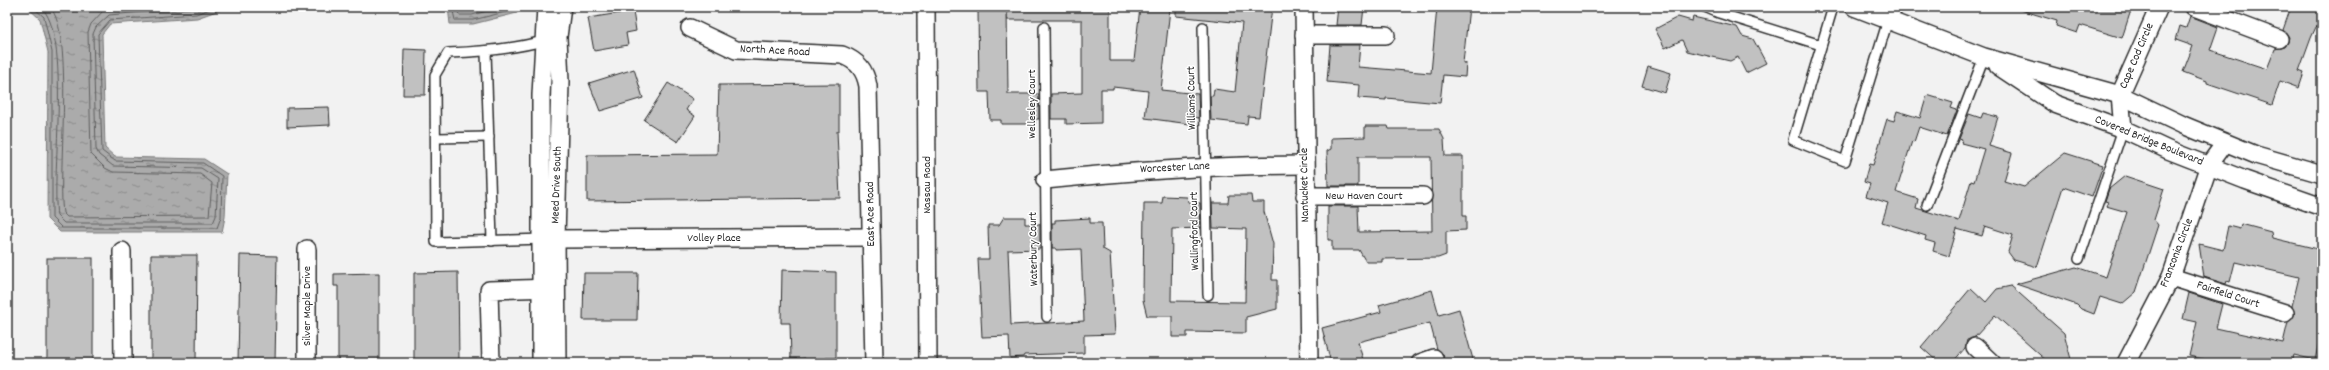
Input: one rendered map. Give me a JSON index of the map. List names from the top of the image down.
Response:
{
  "streets": {
    "street": [
      "North Ace Road",
      "Cape Cod Circle",
      "Covered Bridge Boulevard",
      "Worcester Lane",
      "Meed Drive South",
      "Nassau Road",
      "Nantucket Circle",
      "New Haven Court",
      "East Ace Road",
      "Volley Place",
      "Franconia Circle",
      "Fairfield Court",
      "Silver Maple Drive"
    ],
    "lane": [
      "Williams Court",
      "Wellesley Court",
      "Wallingford Court",
      "Waterbury Court"
    ]
  },
  "crossings": [
    ["North Ace Road", "East Ace Road"],
    ["Cape Cod Circle", "Covered Bridge Boulevard"],
    ["Williams Court", "Worcester Lane"],
    ["Williams Court", "Wallingford Court"],
    ["Wellesley Court", "Worcester Lane"],
    ["Wellesley Court", "Waterbury Court"],
    ["Covered Bridge Boulevard", "Franconia Circle"],
    ["Worcester Lane", "Nantucket Circle"],
    ["Worcester Lane", "Wallingford Court"],
    ["Worcester Lane", "Waterbury Court"],
    ["Meed Drive South", "Volley Place"],
    ["Nantucket Circle", "New Haven Court"],
    ["East Ace Road", "Volley Place"],
    ["Franconia Circle", "Fairfield Court"]
  ]
}
